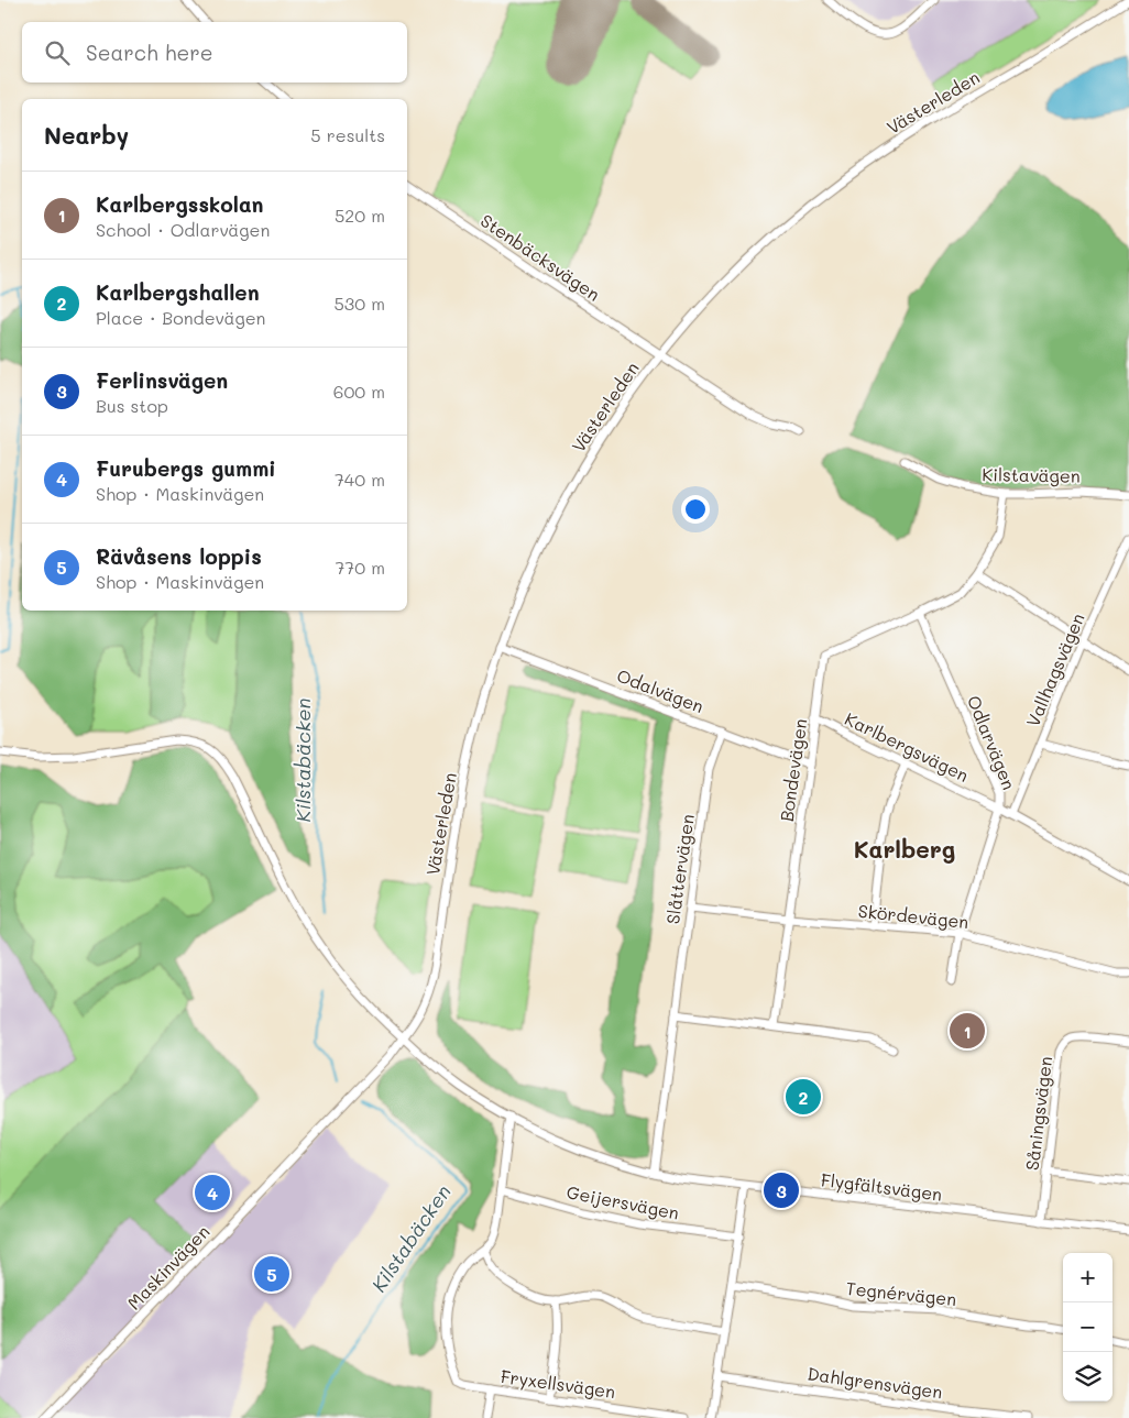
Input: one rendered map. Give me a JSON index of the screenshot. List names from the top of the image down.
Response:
{
  "streets": {
    "street": [
      "Västerleden",
      "Stenbäcksvägen",
      "Kilstavägen",
      "Vallhagsvägen",
      "Odalvägen",
      "Odlarvägen",
      "Karlbergsvägen",
      "Bondevägen",
      "Slåttervägen",
      "Skördevägen",
      "Såningsvägen",
      "Flygfältsvägen",
      "Geijersvägen",
      "Maskinvägen",
      "Tegnérvägen",
      "Dahlgrensvägen",
      "Fryxellsvägen"
    ]
  },
  "crossings": [
    ["Västerleden", "Stenbäcksvägen"],
    ["Västerleden", "Odalvägen"],
    ["Västerleden", "Flygfältsvägen"],
    ["Västerleden", "Maskinvägen"],
    ["Kilstavägen", "Bondevägen"],
    ["Vallhagsvägen", "Karlbergsvägen"],
    ["Odalvägen", "Bondevägen"],
    ["Odalvägen", "Slåttervägen"],
    ["Odlarvägen", "Karlbergsvägen"],
    ["Odlarvägen", "Bondevägen"],
    ["Odlarvägen", "Skördevägen"],
    ["Karlbergsvägen", "Bondevägen"],
    ["Bondevägen", "Skördevägen"],
    ["Slåttervägen", "Skördevägen"],
    ["Slåttervägen", "Flygfältsvägen"],
    ["Såningsvägen", "Flygfältsvägen"],
    ["Flygfältsvägen", "Maskinvägen"]
  ],
  "districts": ["Karlberg"],
  "water": ["Kilstabäcken"],
  "page": {
    "search": "Search here",
    "heading": ["Nearby", "5 results"],
    "list": [
      {
        "mark": "1",
        "name": "Karlbergsskolan",
        "note": "School · Odlarvägen",
        "value": "520 m"
      },
      {
        "mark": "2",
        "name": "Karlbergshallen",
        "note": "Place · Bondevägen",
        "value": "530 m"
      },
      {
        "mark": "3",
        "name": "Ferlinsvägen",
        "note": "Bus stop",
        "value": "600 m"
      },
      {
        "mark": "4",
        "name": "Furubergs gummi",
        "note": "Shop · Maskinvägen",
        "value": "740 m"
      },
      {
        "mark": "5",
        "name": "Rävåsens loppis",
        "note": "Shop · Maskinvägen",
        "value": "770 m"
      }
    ],
    "pins": [
      "1",
      "2",
      "3",
      "4",
      "5"
    ],
    "map_buttons": ["+", "−"]
  }
}
